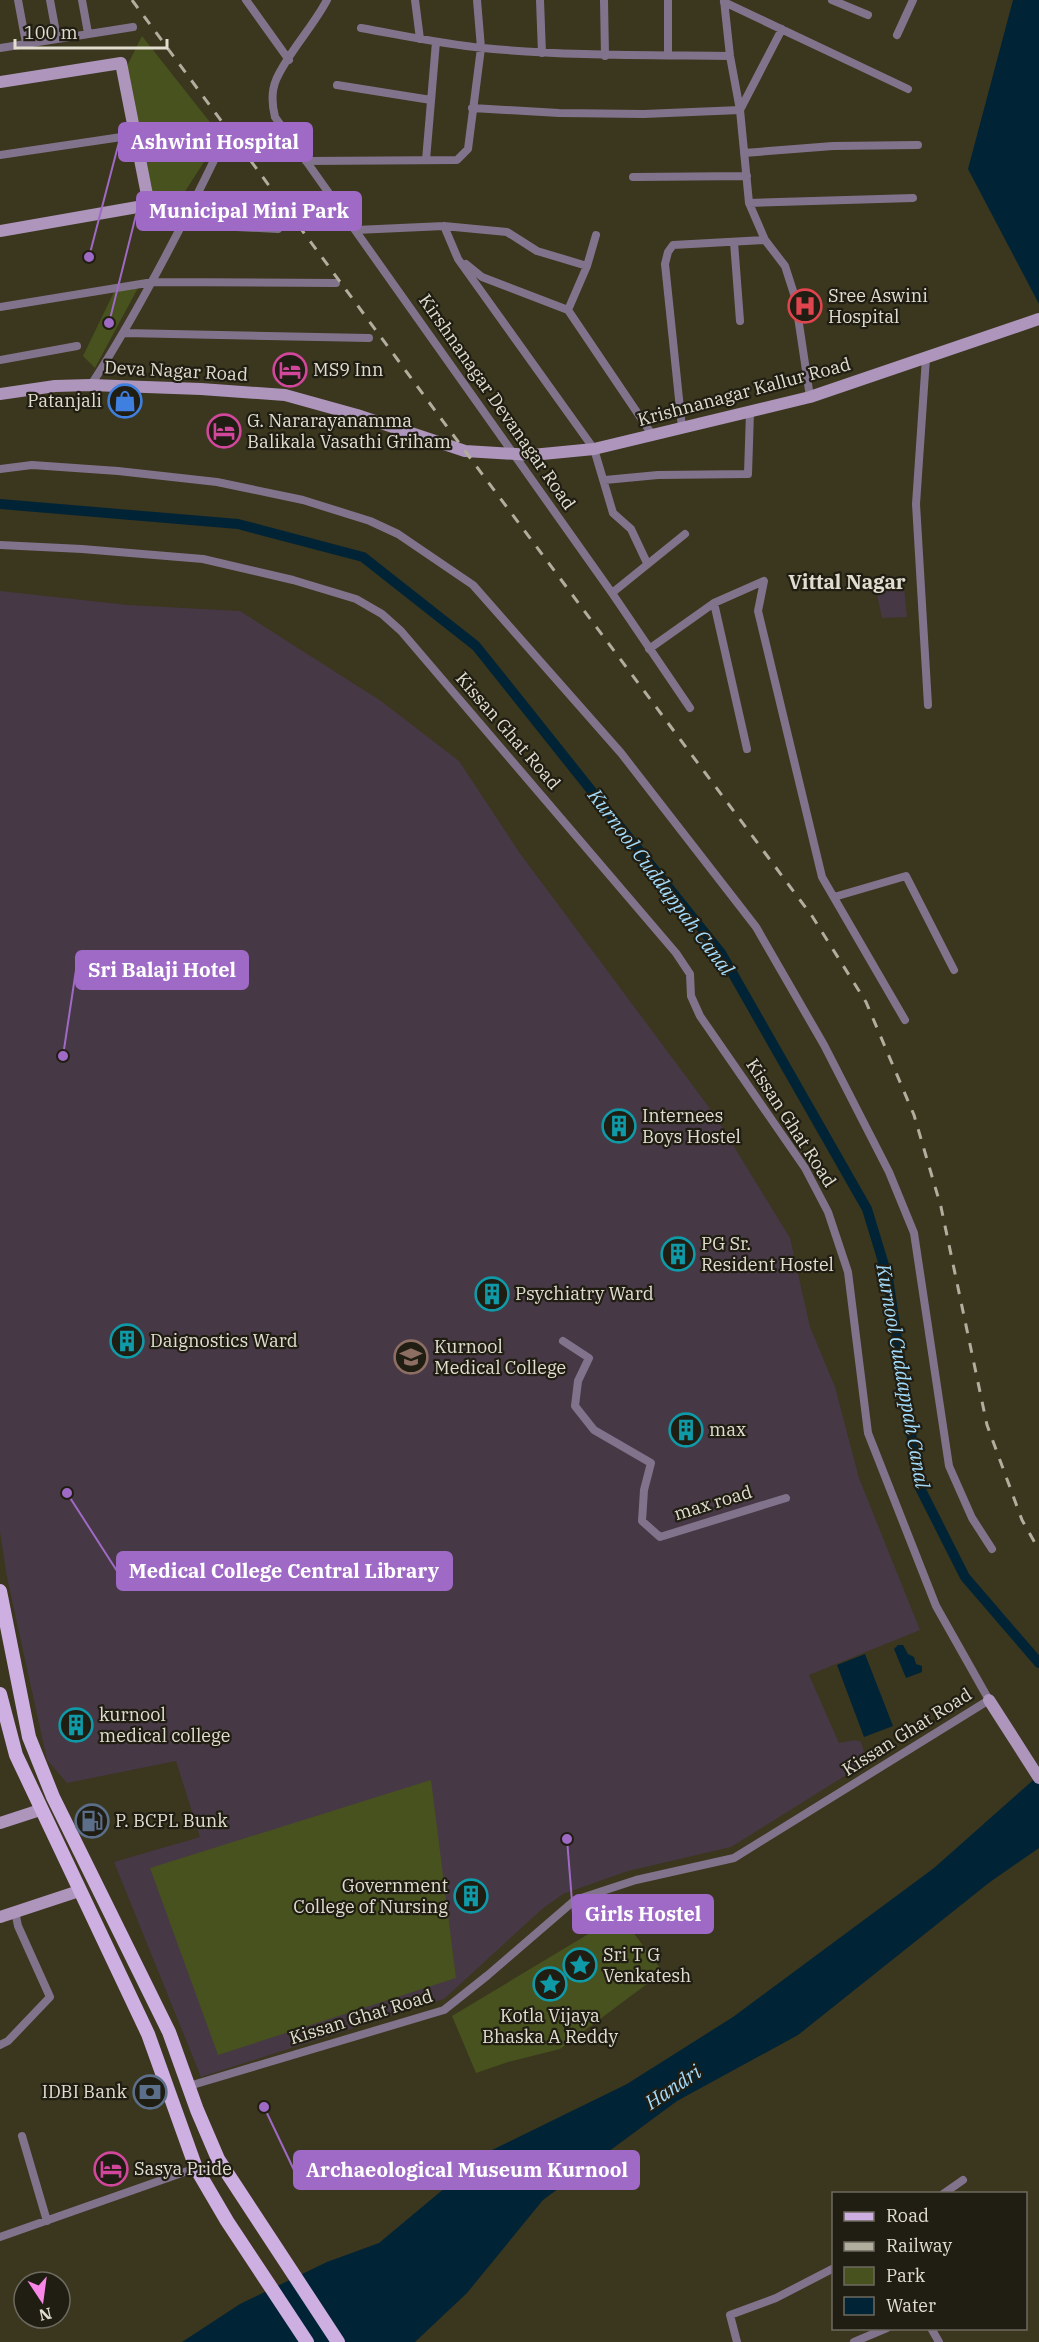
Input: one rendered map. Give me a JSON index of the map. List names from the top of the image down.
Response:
{
  "streets": {
    "street": [
      "Deva Nagar Road",
      "Krishnanagar Kallur Road",
      "Kirshnanagar Devanagar Road",
      "Kissan Ghat Road",
      "max road"
    ]
  },
  "crossings": [
    ["Deva Nagar Road", "Krishnanagar Kallur Road"],
    ["Deva Nagar Road", "Kirshnanagar Devanagar Road"]
  ],
  "districts": ["Vittal Nagar"],
  "water": ["Kurnool Cuddappah Canal", "Handri"],
  "places": {
    "other": [
      "Ashwini Hospital",
      "Municipal Mini Park",
      "Sri Balaji Hotel",
      "Medical College Central Library",
      "Girls Hostel",
      "Archaeological Museum Kurnool"
    ],
    "hospital": ["Sree Aswini Hospital"],
    "hotel": ["MS9 Inn", "G. Nararayanamma Balikala Vasathi Griham", "Sasya Pride"],
    "shop": ["Patanjali"],
    "building": [
      "Internees Boys Hostel",
      "PG Sr. Resident Hostel",
      "Psychiatry Ward",
      "Daignostics Ward",
      "max",
      "kurnool medical college",
      "Government College of Nursing"
    ],
    "school or university": ["Kurnool Medical College"],
    "fuel station": ["P. BCPL Bunk"],
    "place": ["Sri T G Venkatesh", "Kotla Vijaya Bhaska A Reddy"],
    "bank": ["IDBI Bank"]
  },
  "legend": [
    "Road",
    "Railway",
    "Park",
    "Water"
  ],
  "scale_bar": "100 m",
  "north": "bottom"
}
